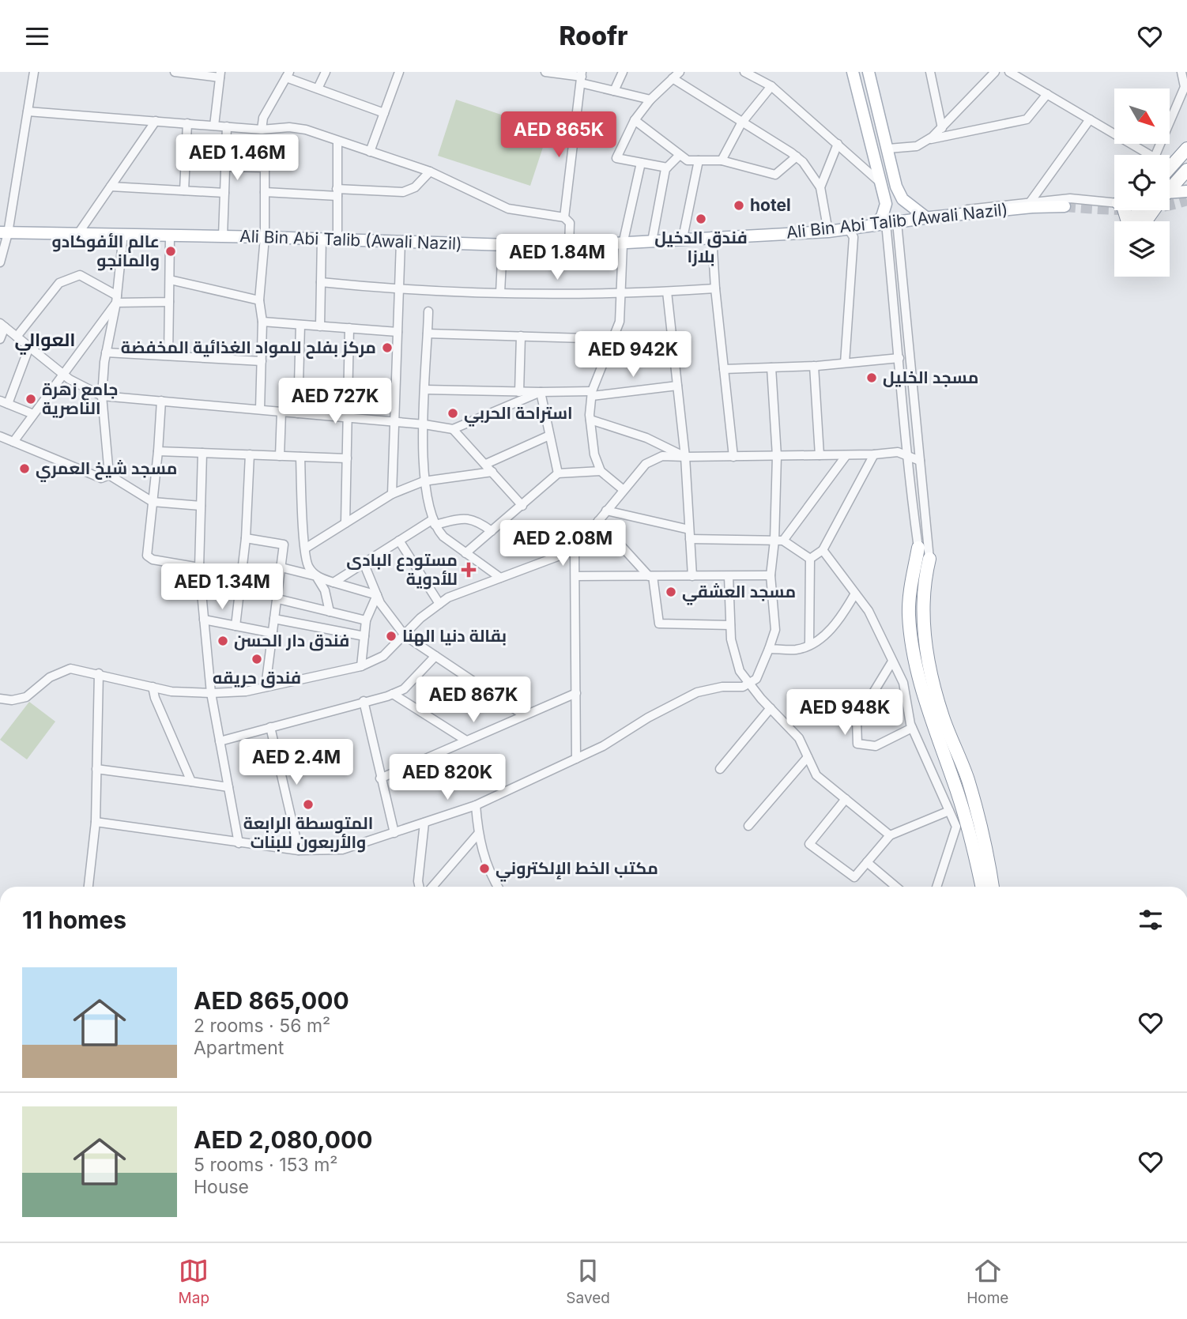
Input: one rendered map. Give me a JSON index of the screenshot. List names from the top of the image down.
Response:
{
  "streets": {
    "main road": ["Ali Bin Abi Talib (Awali Nazil)"]
  },
  "districts": ["العوالي"],
  "places": {
    "other": [
      "hotel",
      "فندق الدخيل بلازا",
      "عالم الأفوكادو والمانجو",
      "مركز بفلح للمواد الغذائية المخفضة",
      "مسجد الخليل",
      "جامع زهرة الناصرية",
      "استراحة الحربي",
      "مسجد شيخ العمري",
      "مسجد العشقي",
      "بقالة دنيا الهنا",
      "فندق دار الحسن",
      "فندق حريقه",
      "المتوسطة الرابعة والأربعون للبنات",
      "مكتب الخط الإلكتروني"
    ],
    "health": ["مستودع البادى للأدوية"]
  },
  "north": "bottom right",
  "page": {
    "header": "Roofr",
    "price": [
      "AED 865K",
      "AED 1.46M",
      "AED 1.84M",
      "AED 942K",
      "AED 727K",
      "AED 2.08M",
      "AED 1.34M",
      "AED 867K",
      "AED 948K",
      "AED 2.4M",
      "AED 820K"
    ],
    "heading": "11 homes",
    "list": [
      {
        "name": "AED 865,000",
        "note": "2 rooms · 56 m² · Apartment"
      },
      {
        "name": "AED 2,080,000",
        "note": "5 rooms · 153 m² · House"
      }
    ],
    "tabs": ["Map", "Saved", "Home"]
  }
}
